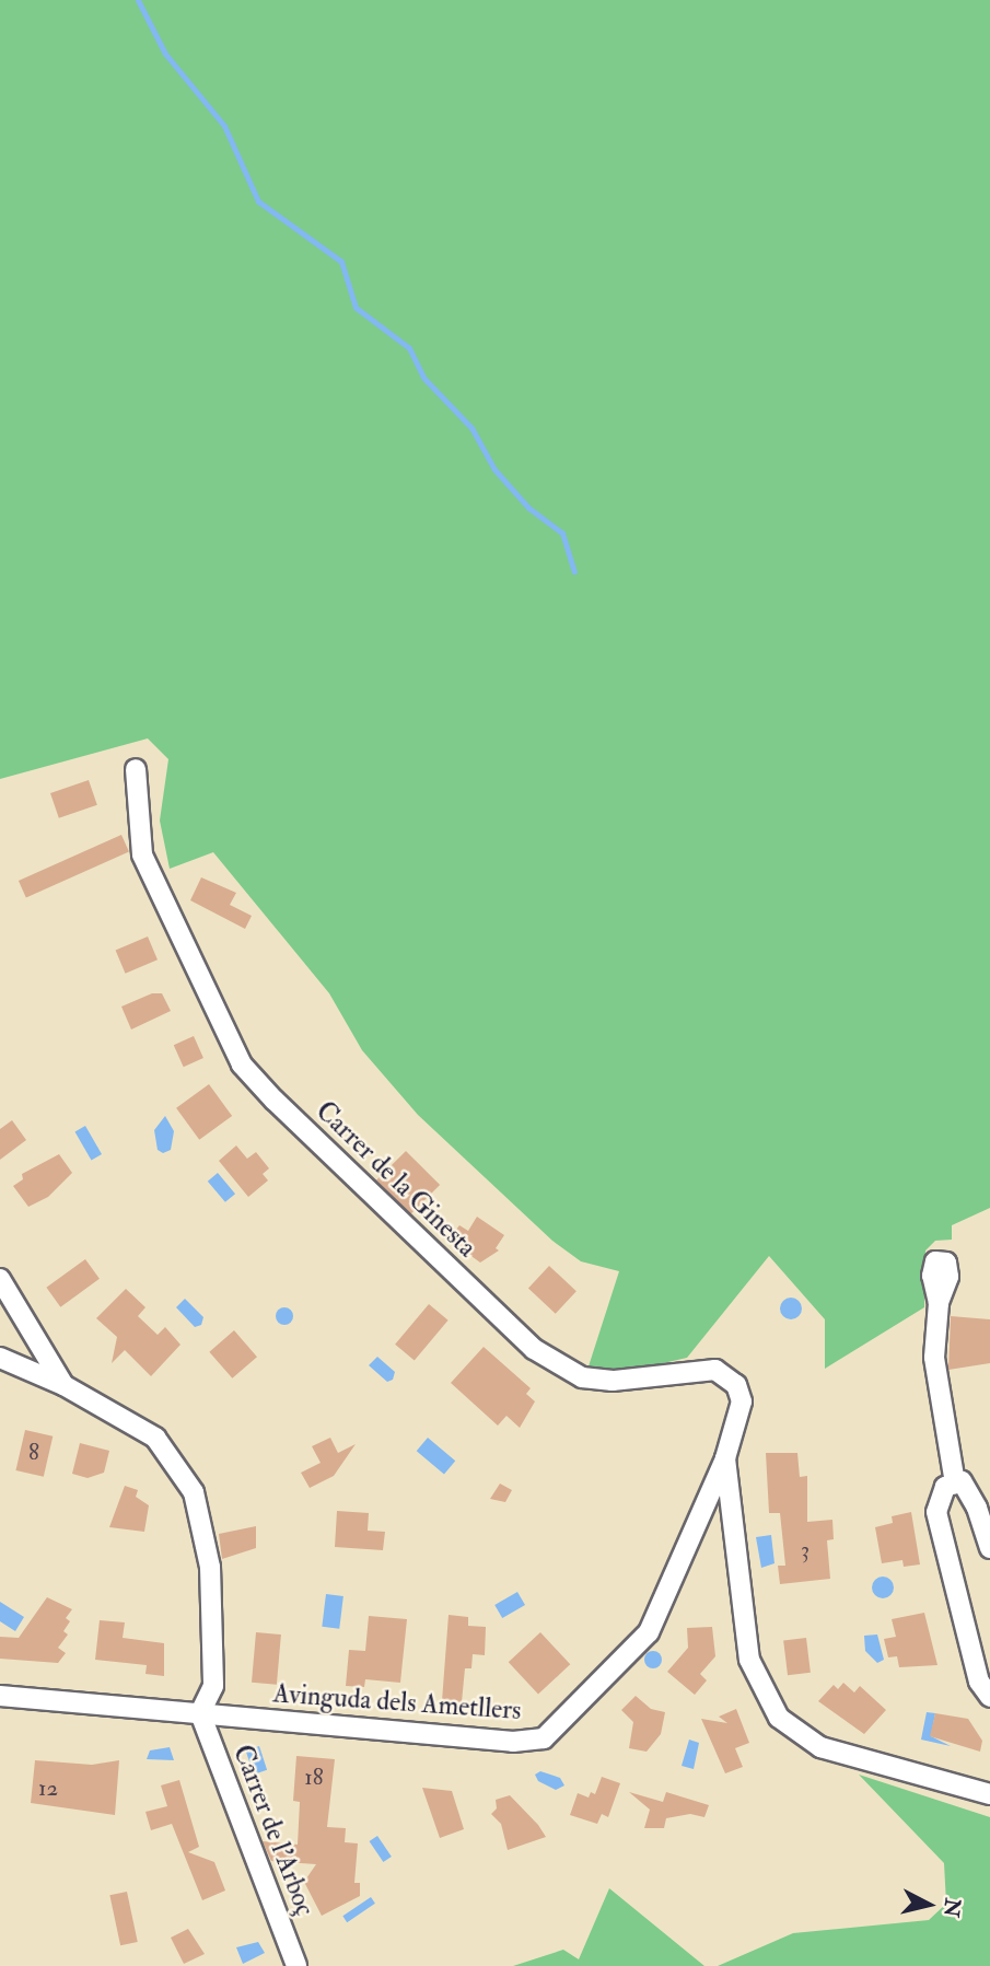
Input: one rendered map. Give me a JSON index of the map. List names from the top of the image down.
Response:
{
  "streets": {
    "street": ["Carrer de la Ginesta", "Avinguda dels Ametllers", "Carrer de l'Arboç"]
  },
  "crossings": [
    ["Carrer de la Ginesta", "Avinguda dels Ametllers"],
    ["Avinguda dels Ametllers", "Carrer de l'Arboç"]
  ],
  "house_numbers": [
    "8",
    "3",
    "18",
    "12"
  ],
  "north": "right"
}
